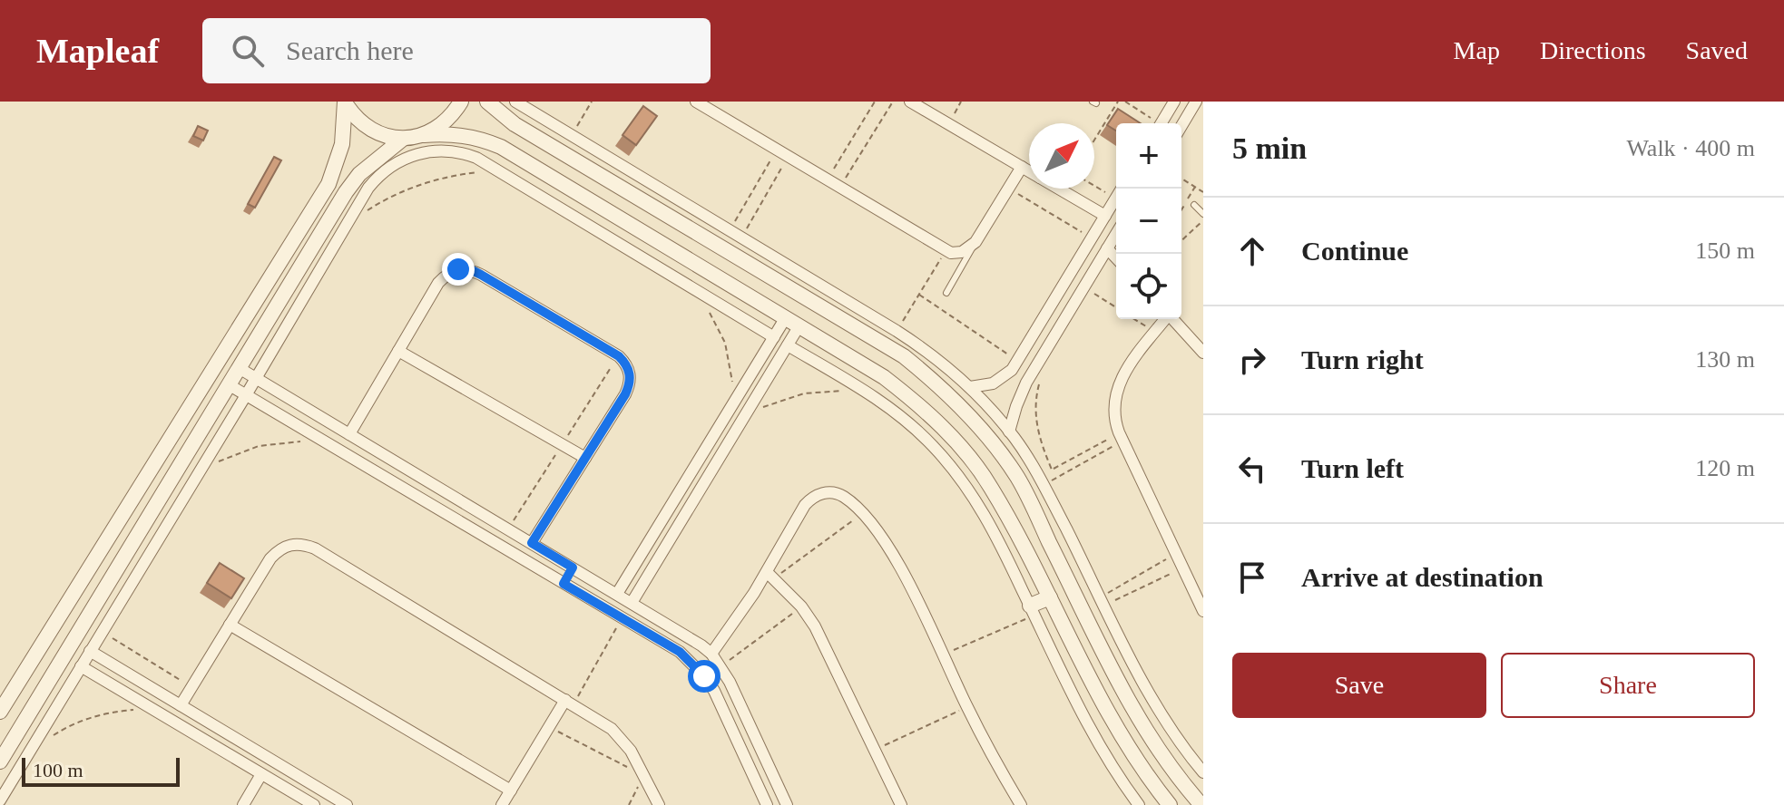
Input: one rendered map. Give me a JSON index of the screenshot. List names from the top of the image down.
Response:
{
  "scale_bar": "100 m",
  "north": "top right",
  "page": {
    "header": "Mapleaf",
    "search": "Search here",
    "nav": ["Map", "Directions", "Saved"],
    "heading": ["5 min", "Walk · 400 m"],
    "map_buttons": ["+", "−"],
    "list": [
      ["Continue", "150 m"],
      ["Turn right", "130 m"],
      ["Turn left", "120 m"],
      "Arrive at destination"
    ],
    "buttons": ["Save", "Share"],
    "scale": "100 m"
  }
}
